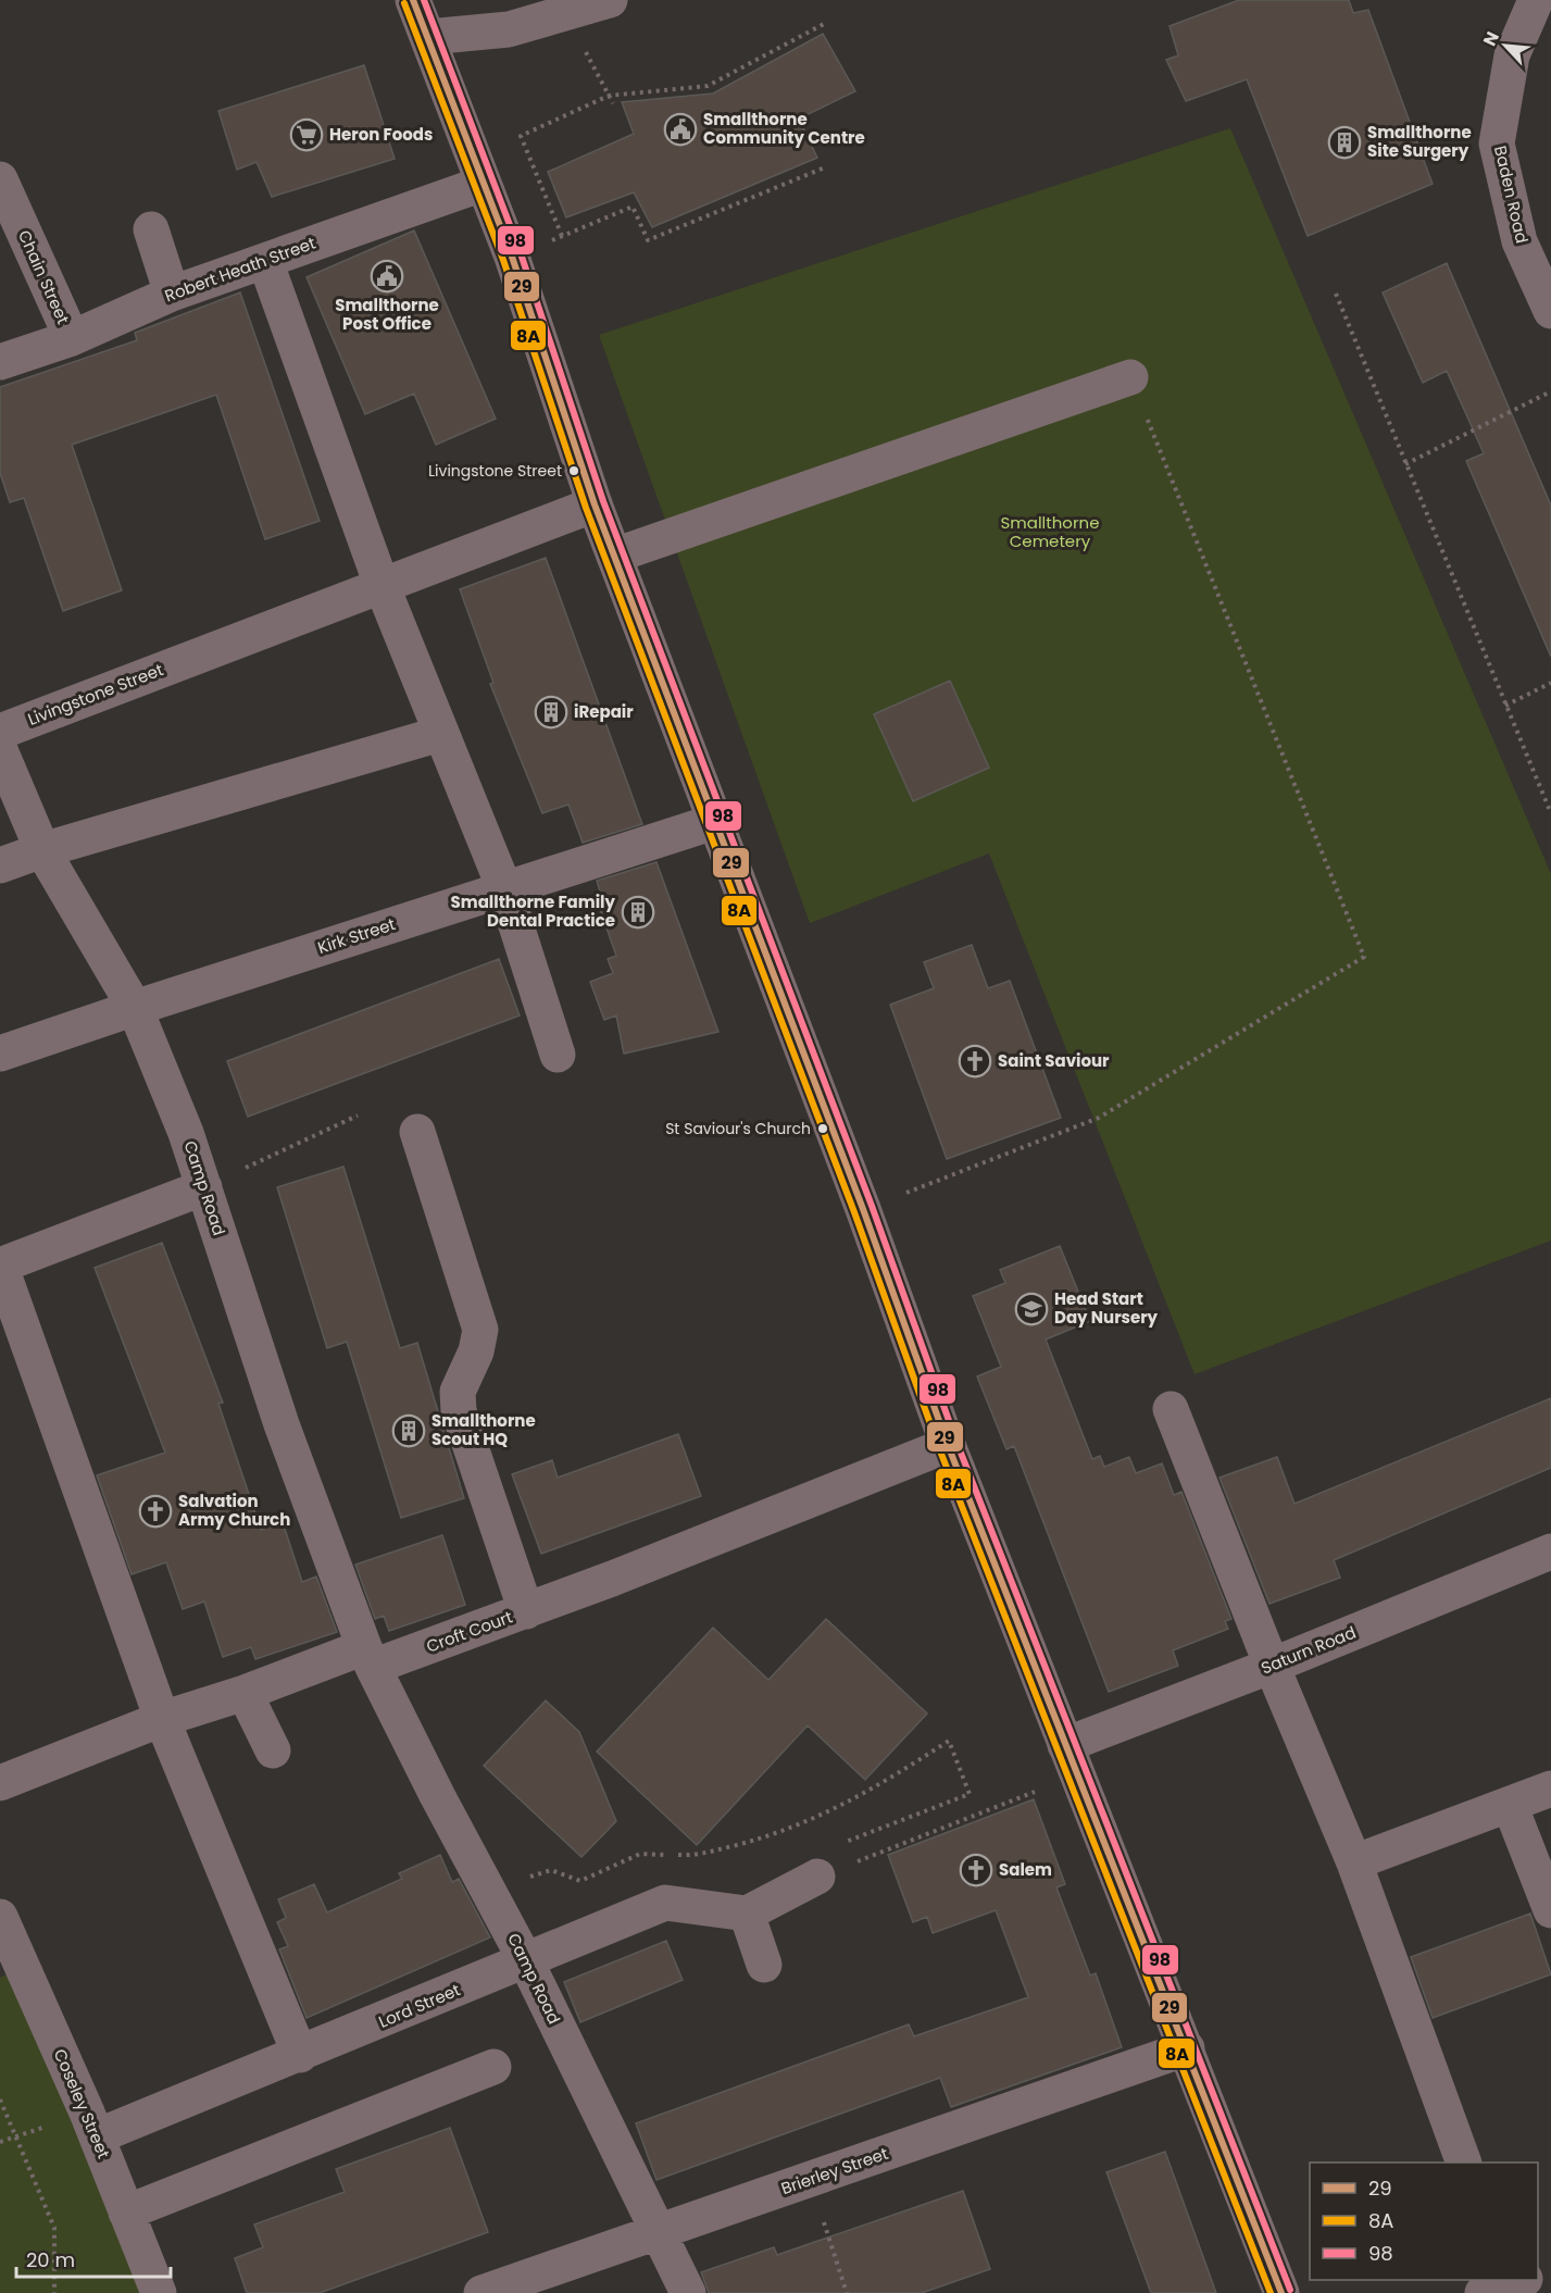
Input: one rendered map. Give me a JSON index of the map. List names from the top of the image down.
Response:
{
  "streets": {
    "street": [
      "Baden Road",
      "Robert Heath Street",
      "Chain Street",
      "Livingstone Street",
      "Kirk Street",
      "Camp Road",
      "Croft Court",
      "Saturn Road",
      "Lord Street",
      "Coseley Street",
      "Brierley Street"
    ]
  },
  "crossings": [
    ["Robert Heath Street", "Chain Street"],
    ["Kirk Street", "Camp Road"],
    ["Camp Road", "Croft Court"],
    ["Camp Road", "Lord Street"],
    ["Camp Road", "Brierley Street"],
    ["Lord Street", "Coseley Street"]
  ],
  "parks": ["Smallthorne Cemetery"],
  "places": {
    "public building": ["Smallthorne Community Centre", "Smallthorne Post Office"],
    "supermarket": ["Heron Foods"],
    "building": [
      "Smallthorne Site Surgery",
      "iRepair",
      "Smallthorne Family Dental Practice",
      "Smallthorne Scout HQ"
    ],
    "other": ["Livingstone Street", "St Saviour's Church"],
    "church": ["Saint Saviour", "Salvation Army Church", "Salem"],
    "school or university": ["Head Start Day Nursery"]
  },
  "lines": ["transit line 29", "transit line 98", "transit line 8A"],
  "legend": ["29", "8A", "98"],
  "scale_bar": "20 m",
  "north": "top left"
}
